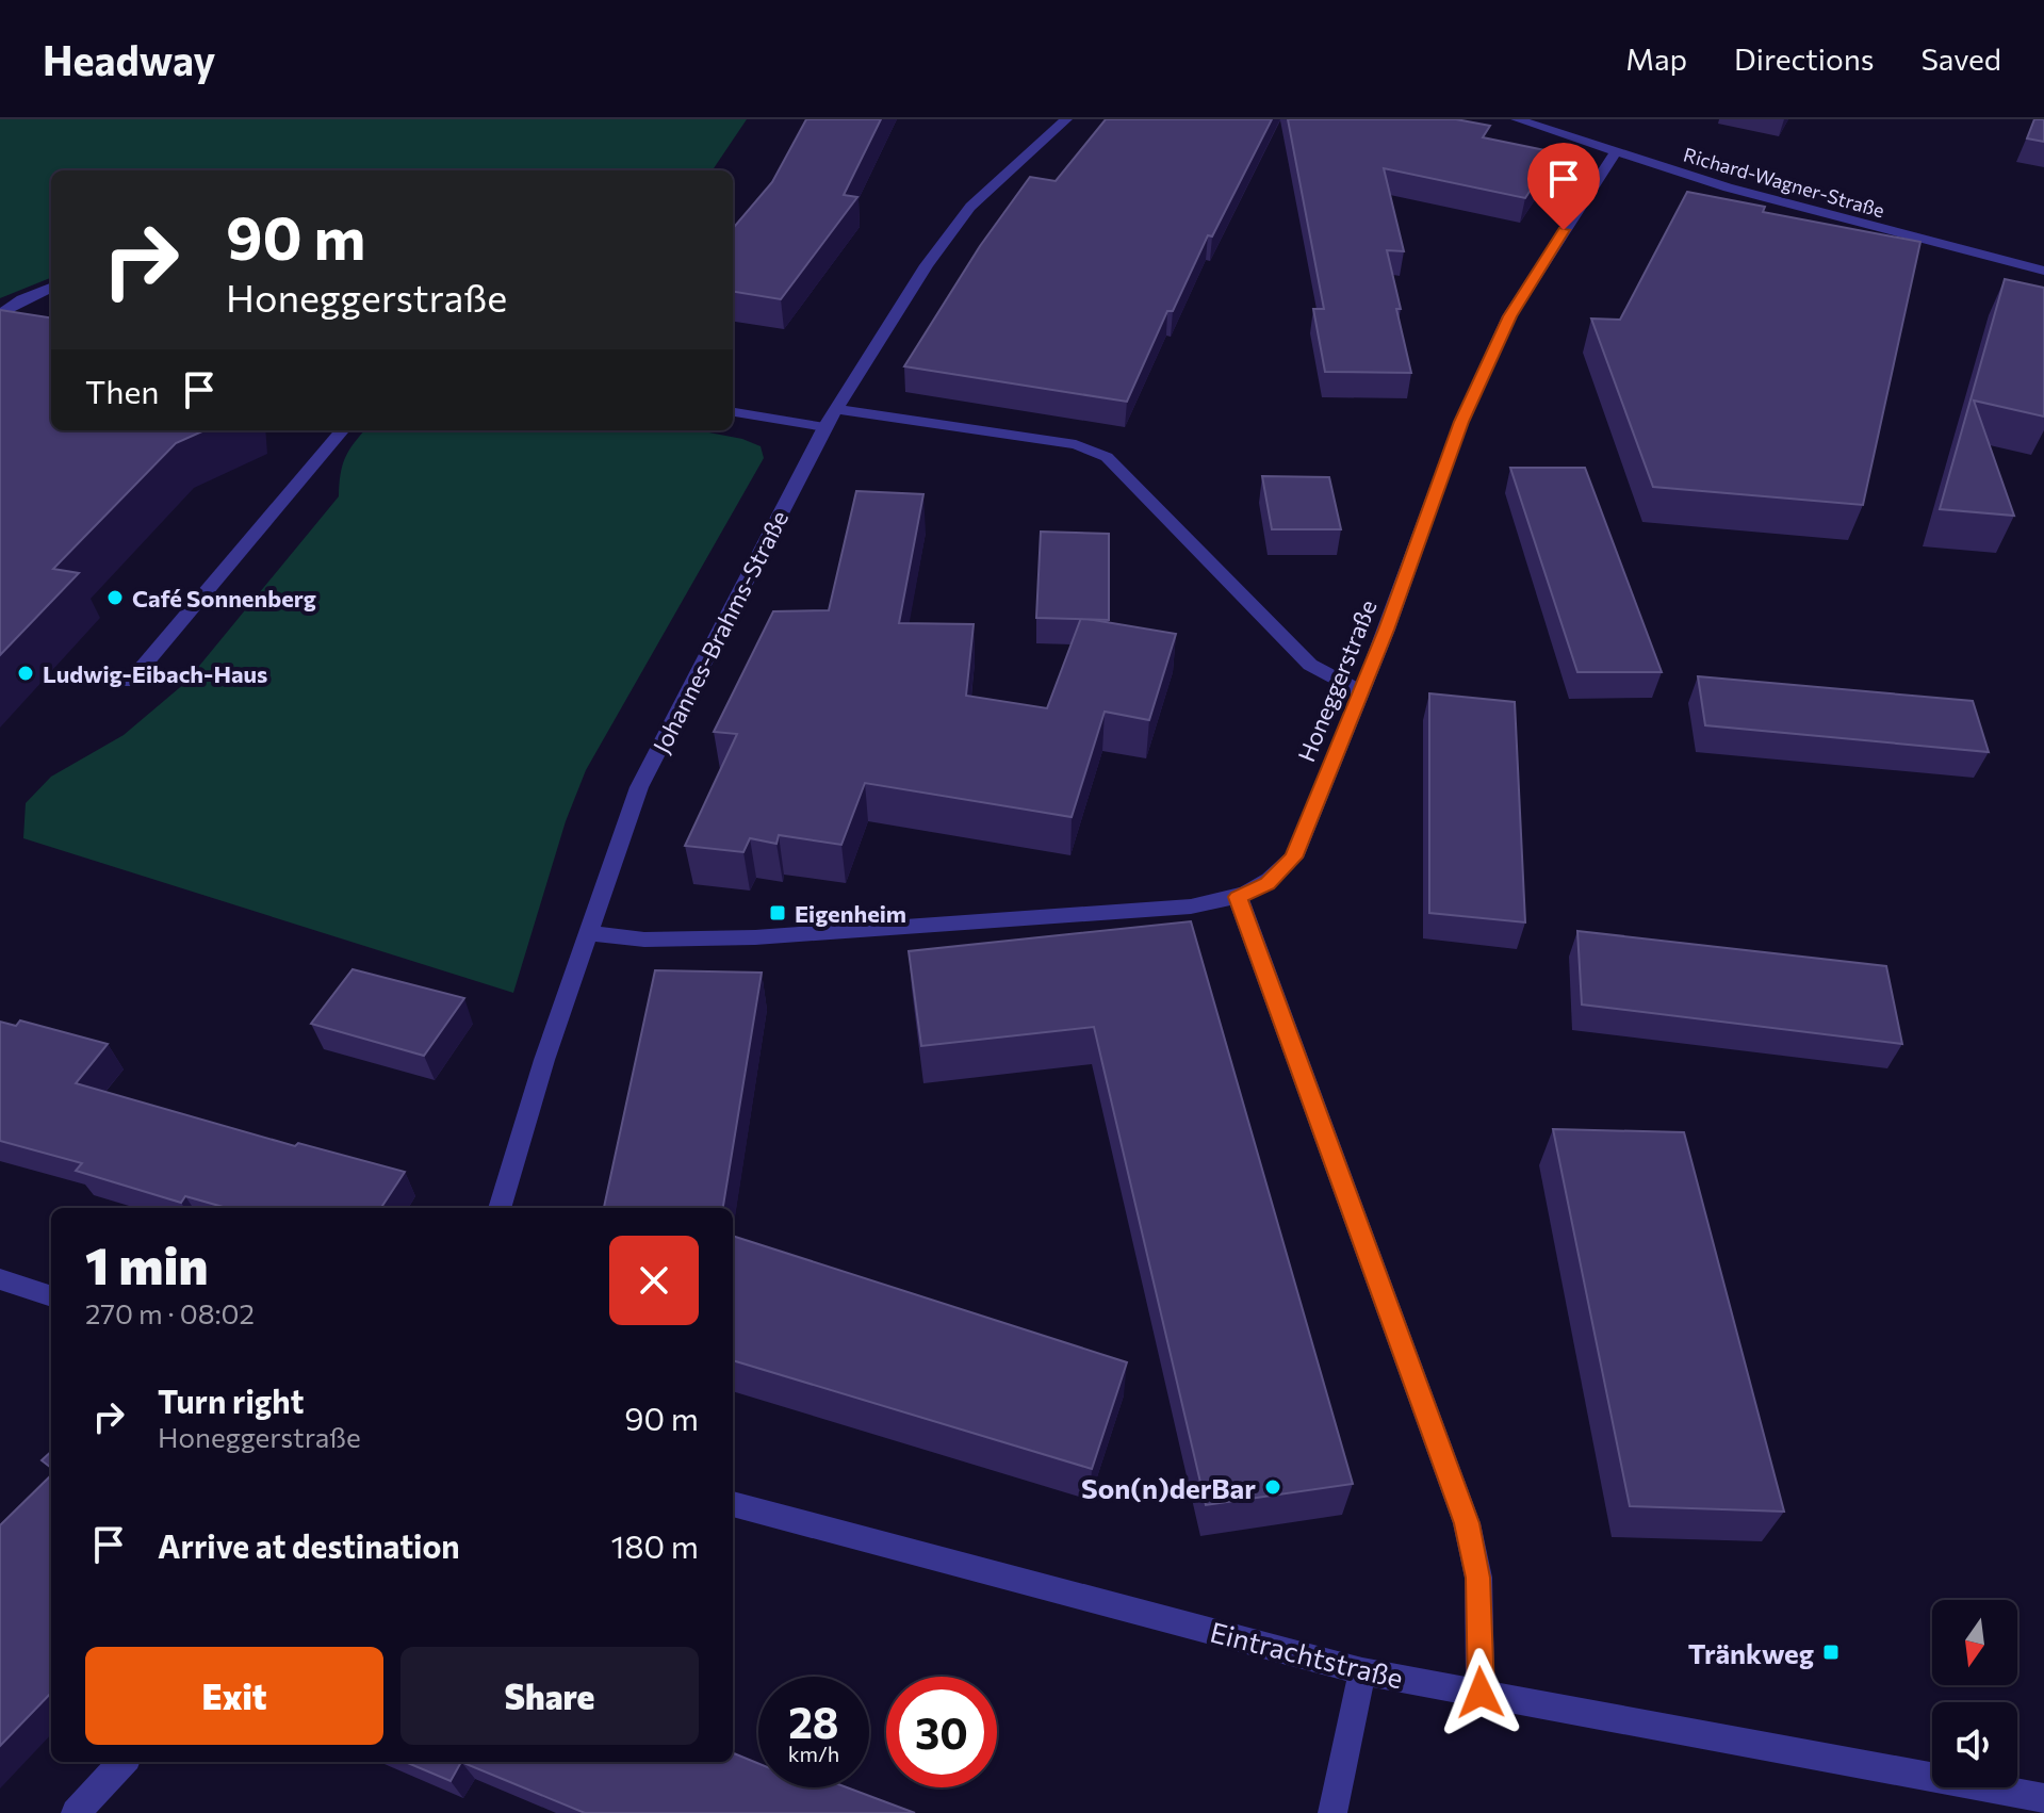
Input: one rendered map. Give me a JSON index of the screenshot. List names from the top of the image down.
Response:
{
  "streets": {
    "street": [
      "Richard-Wagner-Straße",
      "Johannes-Brahms-Straße",
      "Honeggerstraße",
      "Eintrachtstraße"
    ]
  },
  "crossings": [
    ["Richard-Wagner-Straße", "Honeggerstraße"],
    ["Johannes-Brahms-Straße", "Honeggerstraße"]
  ],
  "places": {
    "other": ["Café Sonnenberg", "Ludwig-Eibach-Haus", "Son(n)derBar"],
    "transit": ["Eigenheim", "Tränkweg"]
  },
  "north": "bottom",
  "page": {
    "header": "Headway",
    "nav": ["Map", "Directions", "Saved"],
    "turn": ["90 m", "Honeggerstraße"],
    "then": "Then",
    "heading": ["1 min", "270 m · 08:02"],
    "list": [
      {
        "name": "Turn right",
        "note": "Honeggerstraße",
        "value": "90 m"
      },
      {
        "name": "Arrive at destination",
        "value": "180 m"
      }
    ],
    "buttons": ["Exit", "Share"],
    "speed": "28 km/h",
    "limit": "30"
  }
}
